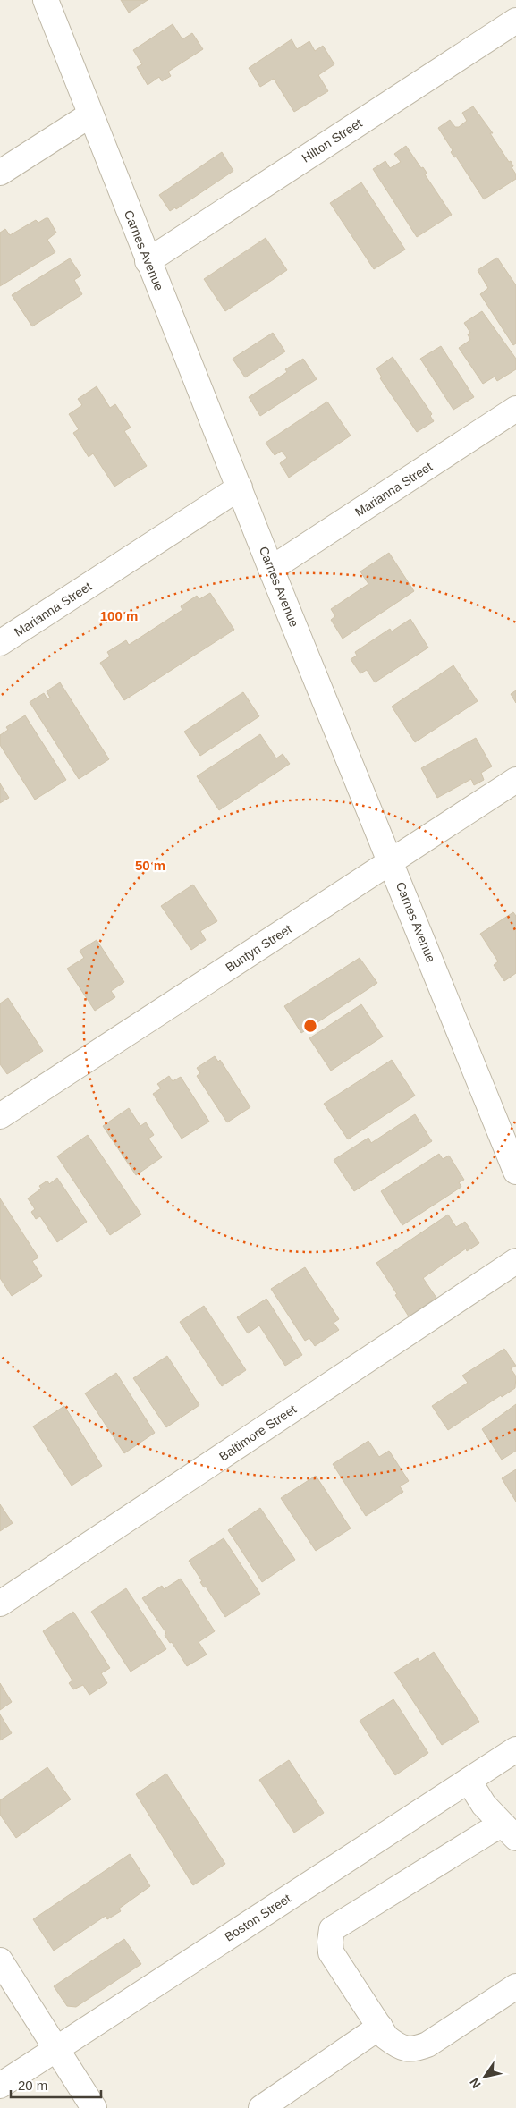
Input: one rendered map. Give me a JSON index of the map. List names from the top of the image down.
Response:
{
  "streets": {
    "street": [
      "Hilton Street",
      "Carnes Avenue",
      "Marianna Street",
      "Buntyn Street",
      "Baltimore Street",
      "Boston Street"
    ]
  },
  "crossings": [
    ["Hilton Street", "Carnes Avenue"],
    ["Carnes Avenue", "Marianna Street"],
    ["Carnes Avenue", "Buntyn Street"]
  ],
  "scale_bar": "20 m",
  "north": "bottom left",
  "rings": ["100 m", "50 m"]
}
